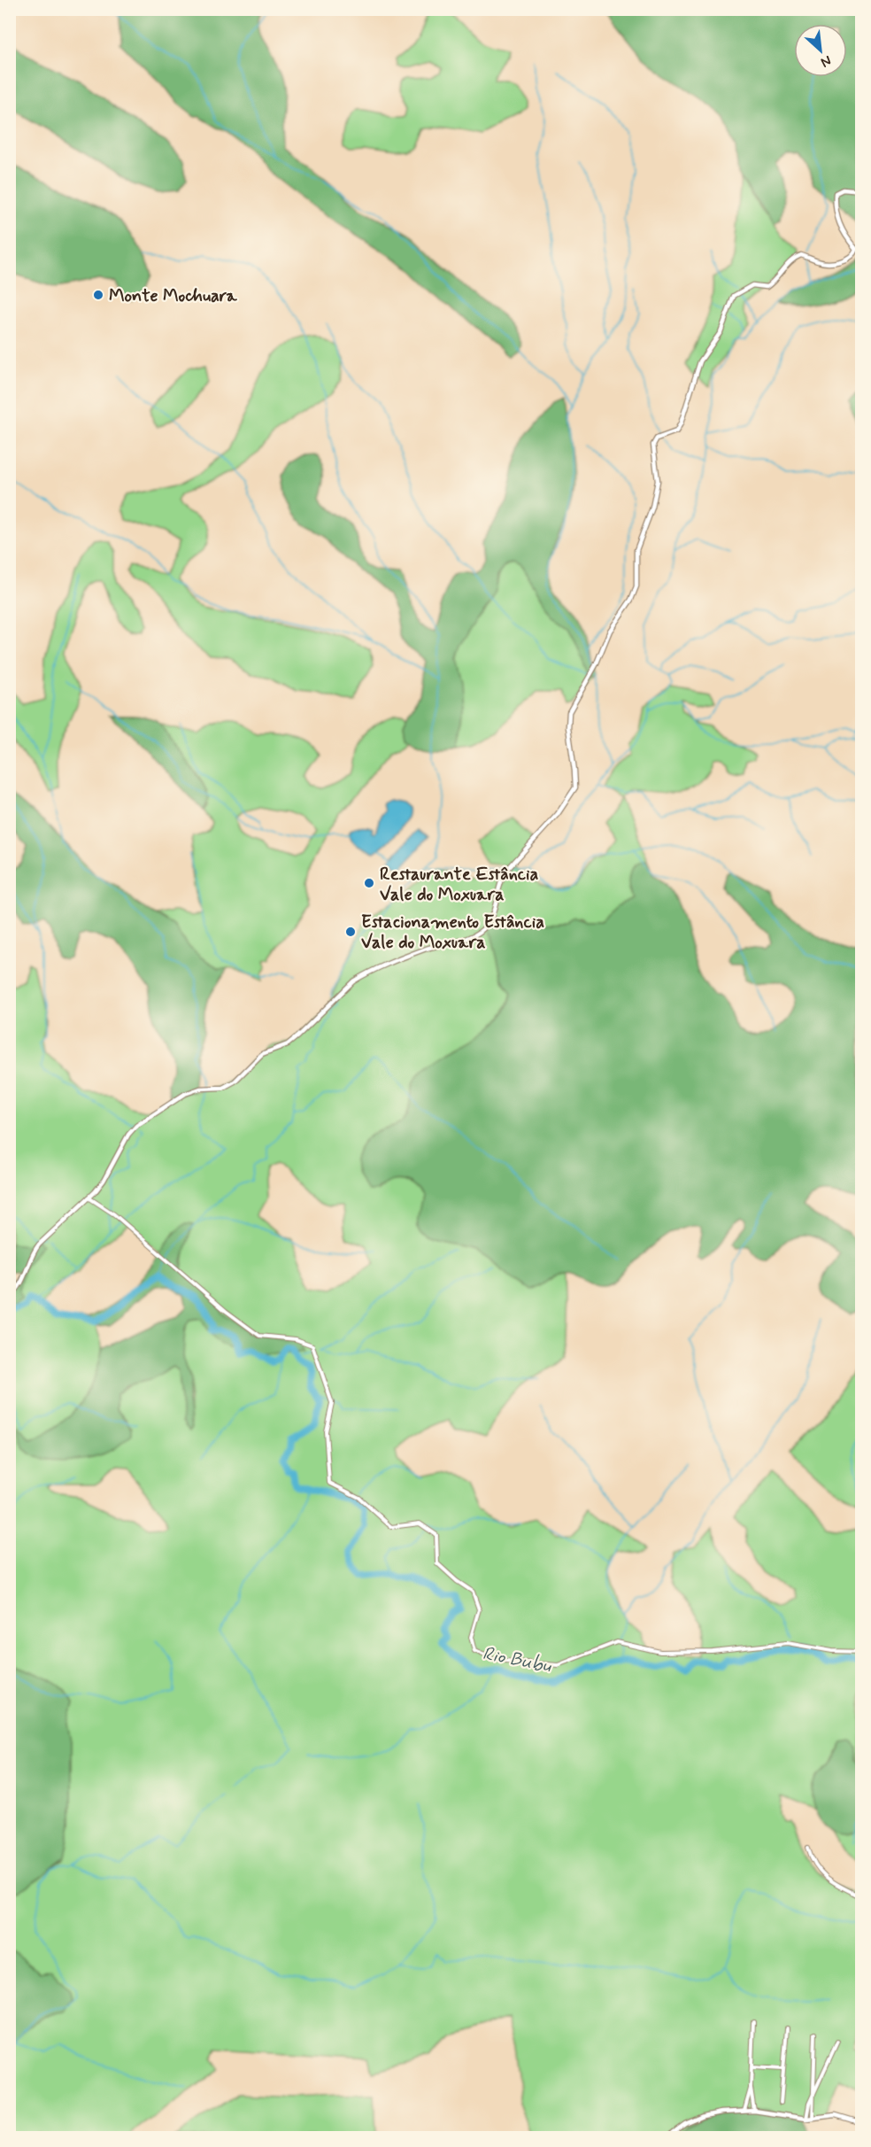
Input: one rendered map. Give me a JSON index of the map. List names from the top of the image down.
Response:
{
  "water": ["Rio Bubu"],
  "places": ["Monte Mochuara", "Restaurante Estância Vale do Moxuara", "Estacionamento Estância Vale do Moxuara"],
  "north": "bottom right"
}
